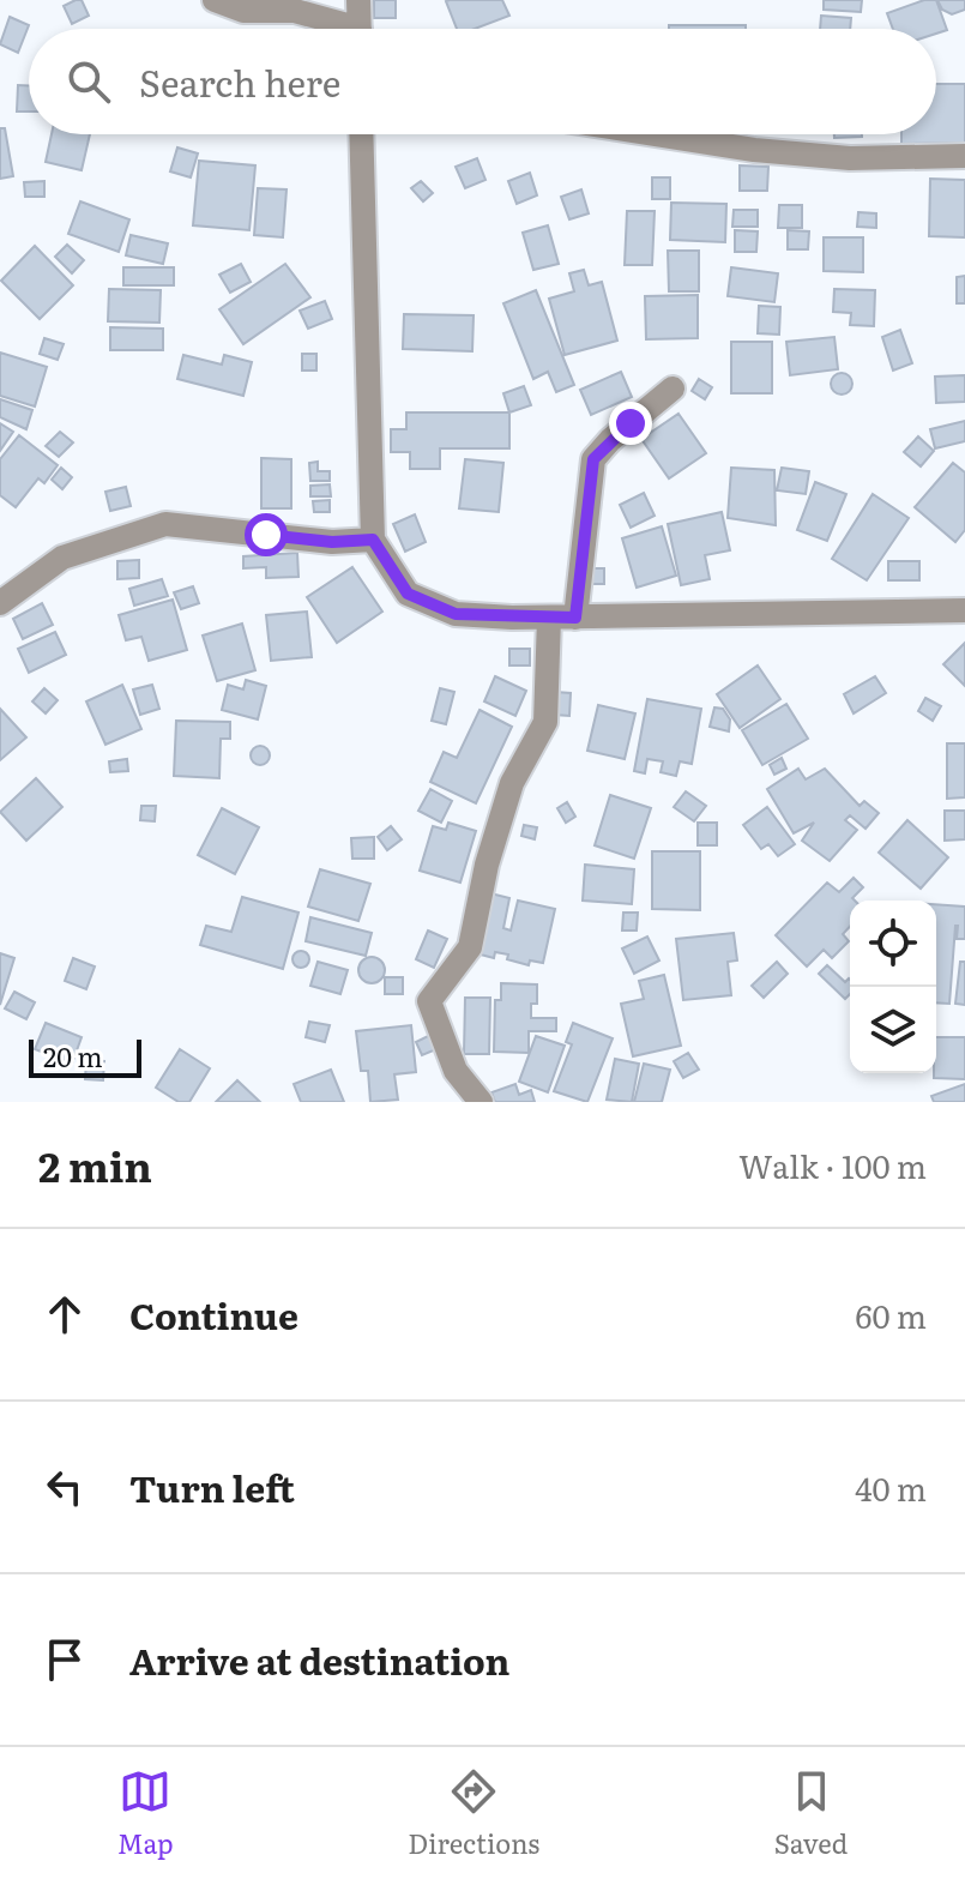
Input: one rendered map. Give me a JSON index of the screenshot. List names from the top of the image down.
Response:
{
  "scale_bar": "20 m",
  "page": {
    "search": "Search here",
    "scale": "20 m",
    "heading": ["2 min", "Walk · 100 m"],
    "list": [
      ["Continue", "60 m"],
      ["Turn left", "40 m"],
      "Arrive at destination"
    ],
    "nav": ["Map", "Directions", "Saved"]
  }
}
